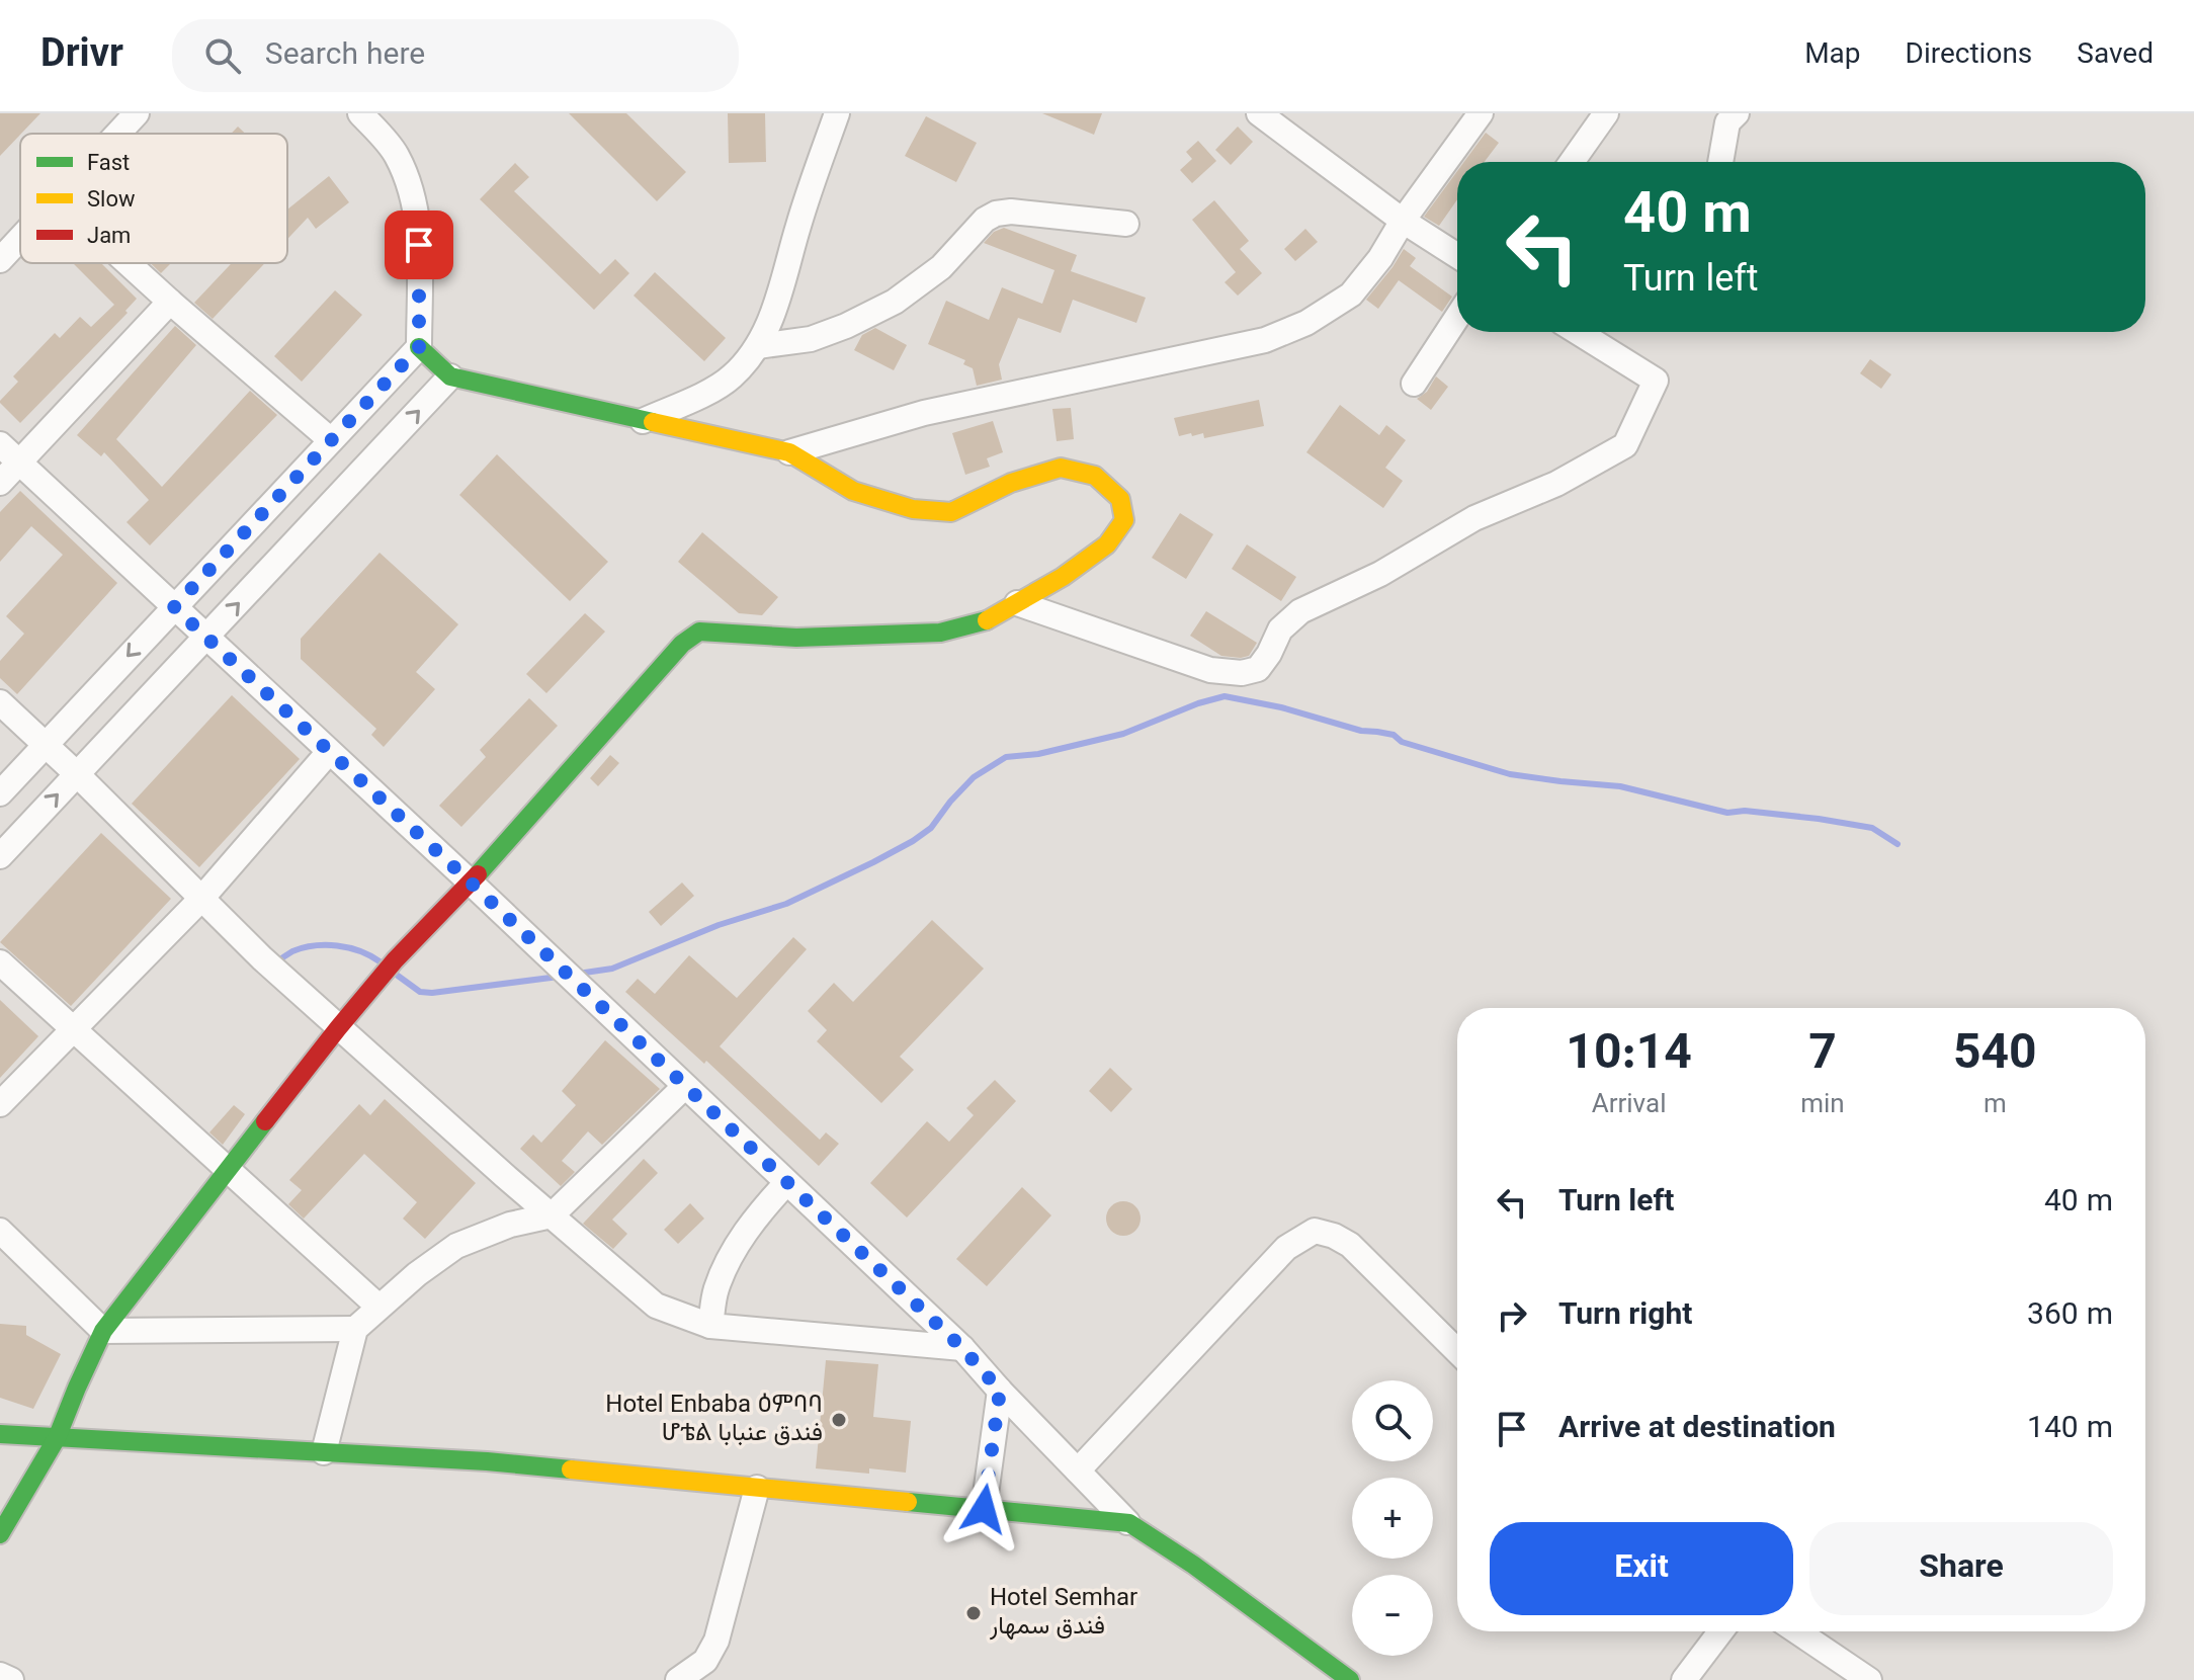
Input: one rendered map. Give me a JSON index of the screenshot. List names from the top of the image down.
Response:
{
  "places": ["Hotel Enbaba ዕምባባ ሆቴል فندق عنبابا", "Hotel Semhar فندق سمهار"],
  "legend": ["Fast", "Slow", "Jam"],
  "page": {
    "header": "Drivr",
    "search": "Search here",
    "nav": ["Map", "Directions", "Saved"],
    "turn": ["40 m", "Turn left"],
    "eta": [
      "10:14",
      "Arrival",
      "7",
      "min",
      "540",
      "m"
    ],
    "list": [
      {
        "name": "Turn left",
        "value": "40 m"
      },
      {
        "name": "Turn right",
        "value": "360 m"
      },
      {
        "name": "Arrive at destination",
        "value": "140 m"
      }
    ],
    "map_buttons": ["+", "−"],
    "buttons": ["Exit", "Share"]
  }
}
